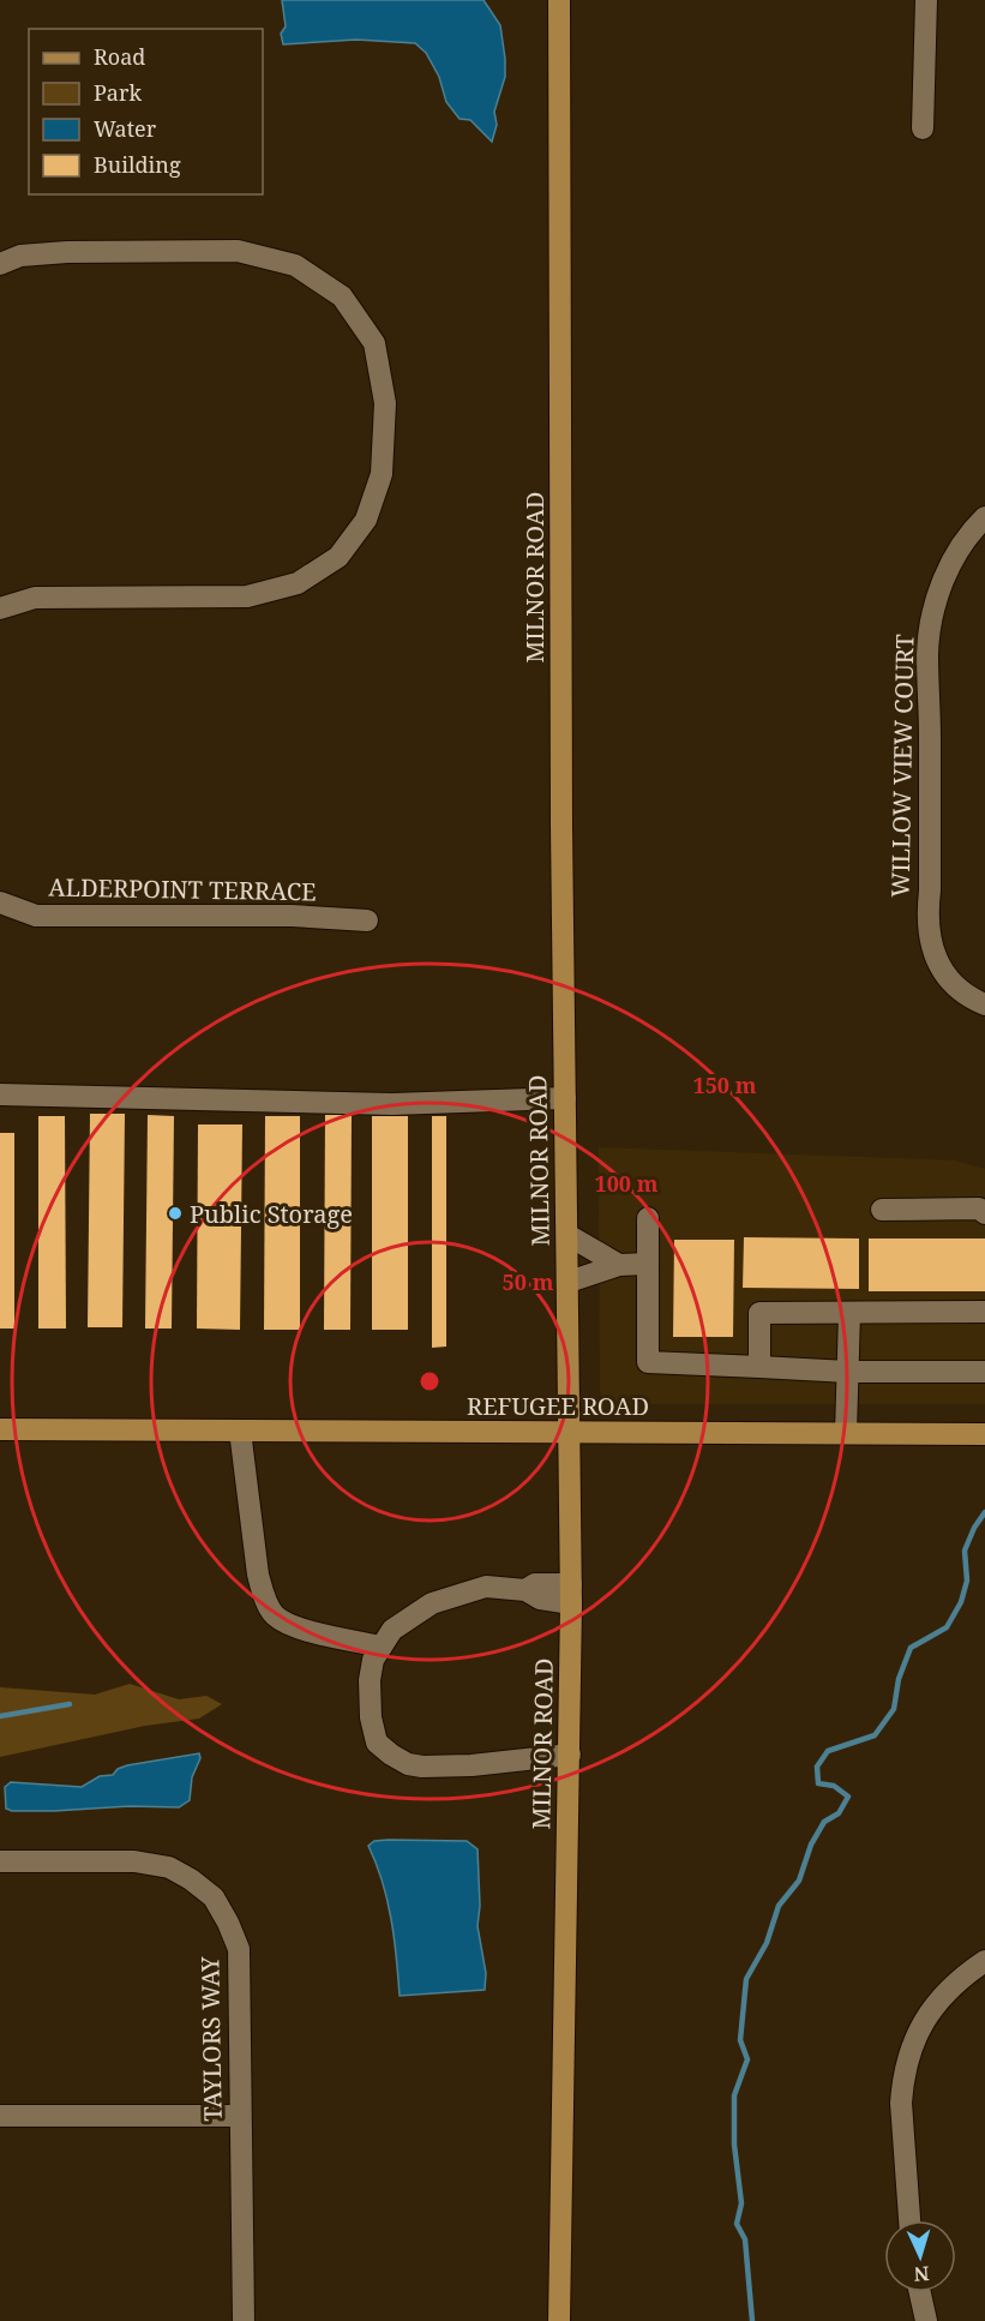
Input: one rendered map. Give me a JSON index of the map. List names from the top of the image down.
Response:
{
  "streets": {
    "main road": ["MILNOR ROAD", "REFUGEE ROAD"],
    "street": ["WILLOW VIEW COURT", "ALDERPOINT TERRACE", "TAYLORS WAY"]
  },
  "crossings": [
    ["MILNOR ROAD", "REFUGEE ROAD"]
  ],
  "places": ["Public Storage"],
  "legend": [
    "Road",
    "Park",
    "Water",
    "Building"
  ],
  "north": "bottom",
  "rings": ["150 m", "100 m", "50 m"]
}
